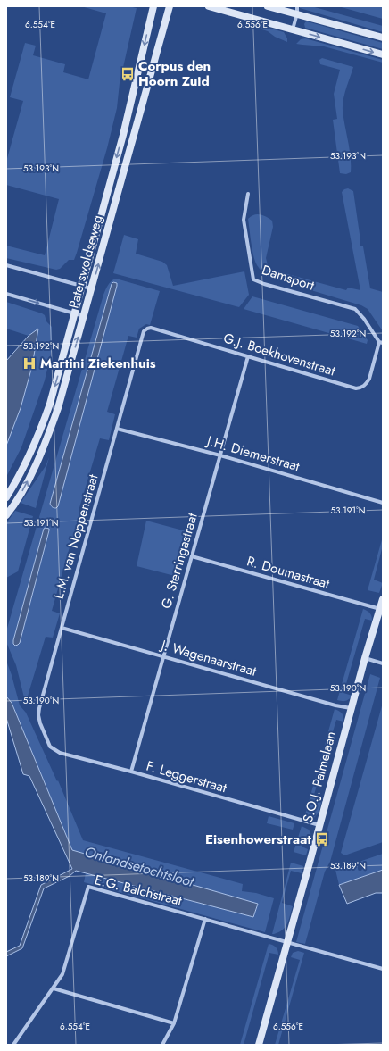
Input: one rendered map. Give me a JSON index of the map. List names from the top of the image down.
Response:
{
  "streets": {
    "main road": ["Paterswoldseweg", "S.O.J. Palmelaan"],
    "street": [
      "Damsport",
      "G.J. Boekhovenstraat",
      "J.H. Diemerstraat",
      "L.M. van Noppenstraat",
      "G. Sterringastraat",
      "R. Doumastraat",
      "J. Wagenaarstraat",
      "F. Leggerstraat",
      "E.G. Balchstraat"
    ]
  },
  "crossings": [
    ["Damsport", "G.J. Boekhovenstraat"],
    ["G.J. Boekhovenstraat", "L.M. van Noppenstraat"],
    ["G.J. Boekhovenstraat", "G. Sterringastraat"],
    ["J.H. Diemerstraat", "L.M. van Noppenstraat"],
    ["J.H. Diemerstraat", "G. Sterringastraat"],
    ["L.M. van Noppenstraat", "J. Wagenaarstraat"],
    ["L.M. van Noppenstraat", "F. Leggerstraat"],
    ["G. Sterringastraat", "R. Doumastraat"],
    ["G. Sterringastraat", "J. Wagenaarstraat"],
    ["G. Sterringastraat", "F. Leggerstraat"],
    ["R. Doumastraat", "S.O.J. Palmelaan"],
    ["J. Wagenaarstraat", "S.O.J. Palmelaan"],
    ["F. Leggerstraat", "S.O.J. Palmelaan"],
    ["S.O.J. Palmelaan", "E.G. Balchstraat"]
  ],
  "water": ["Onlandsetochtsloot"],
  "places": {
    "bus stop": ["Corpus den Hoorn Zuid", "Eisenhowerstraat"],
    "hospital": ["Martini Ziekenhuis"]
  },
  "coordinates": [
    "6.554°E",
    "6.556°E",
    "53.193°N",
    "53.192°N",
    "53.191°N",
    "53.190°N",
    "53.189°N"
  ]
}
